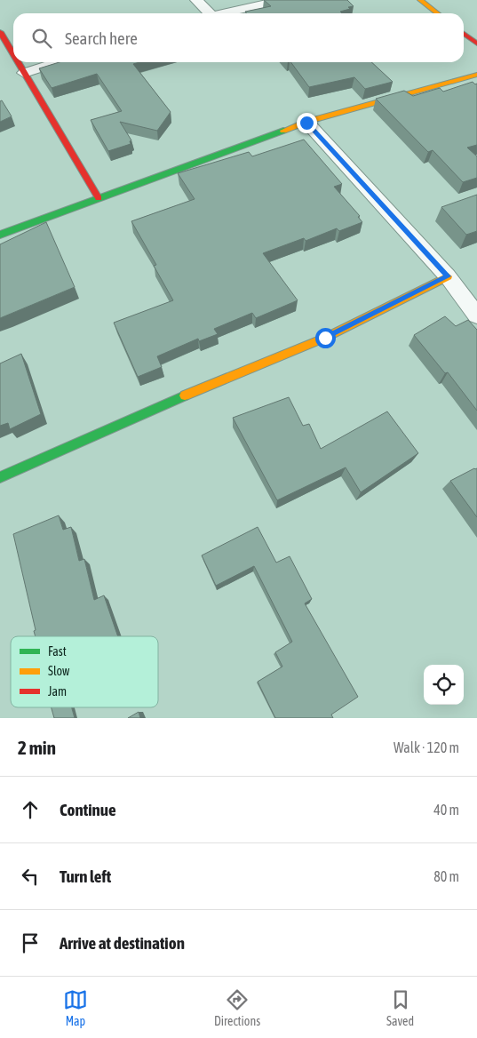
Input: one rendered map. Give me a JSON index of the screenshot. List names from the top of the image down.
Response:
{
  "legend": ["Fast", "Slow", "Jam"],
  "page": {
    "search": "Search here",
    "heading": ["2 min", "Walk · 120 m"],
    "list": [
      ["Continue", "40 m"],
      ["Turn left", "80 m"],
      "Arrive at destination"
    ],
    "nav": ["Map", "Directions", "Saved"]
  }
}
